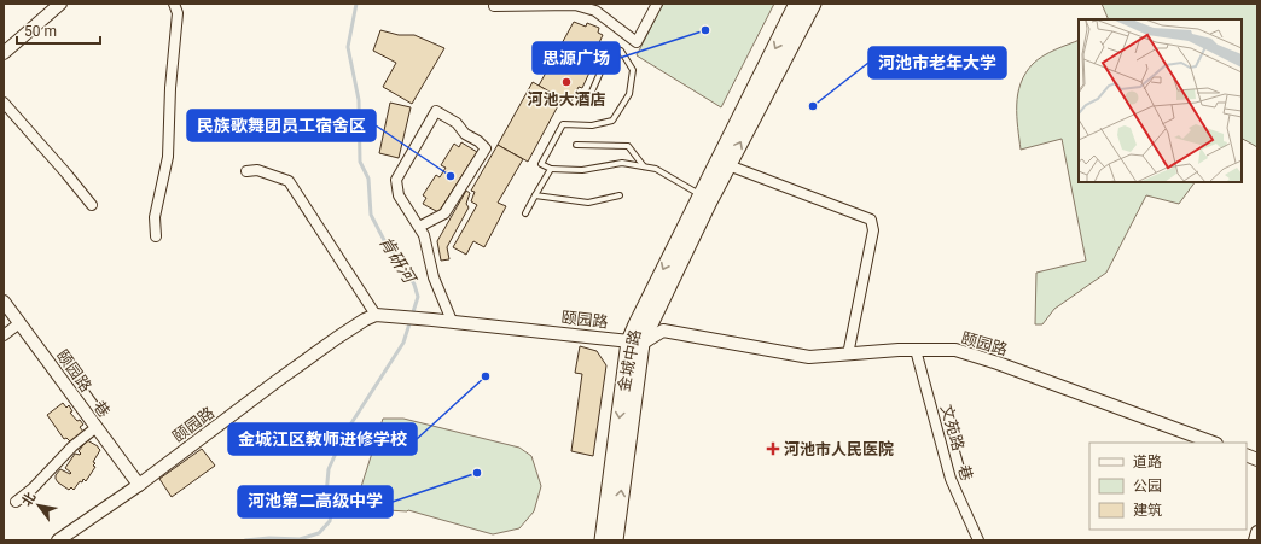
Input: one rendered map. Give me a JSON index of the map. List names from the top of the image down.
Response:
{
  "streets": {
    "main road": ["金城中路"],
    "street": ["颐园路", "颐园路一巷", "文苑路一巷"]
  },
  "crossings": [
    ["颐园路", "金城中路"],
    ["颐园路", "颐园路一巷"],
    ["颐园路", "文苑路一巷"]
  ],
  "water": ["肯研河"],
  "places": {
    "other": [
      "思源广场",
      "河池大酒店",
      "河池市老年大学",
      "民族歌舞团员工宿舍区",
      "金城江区教师进修学校",
      "河池第二高级中学"
    ],
    "health": ["河池市人民医院"]
  },
  "legend": ["道路", "公园", "建筑"],
  "scale_bar": "50 m",
  "north": "top left"
}
